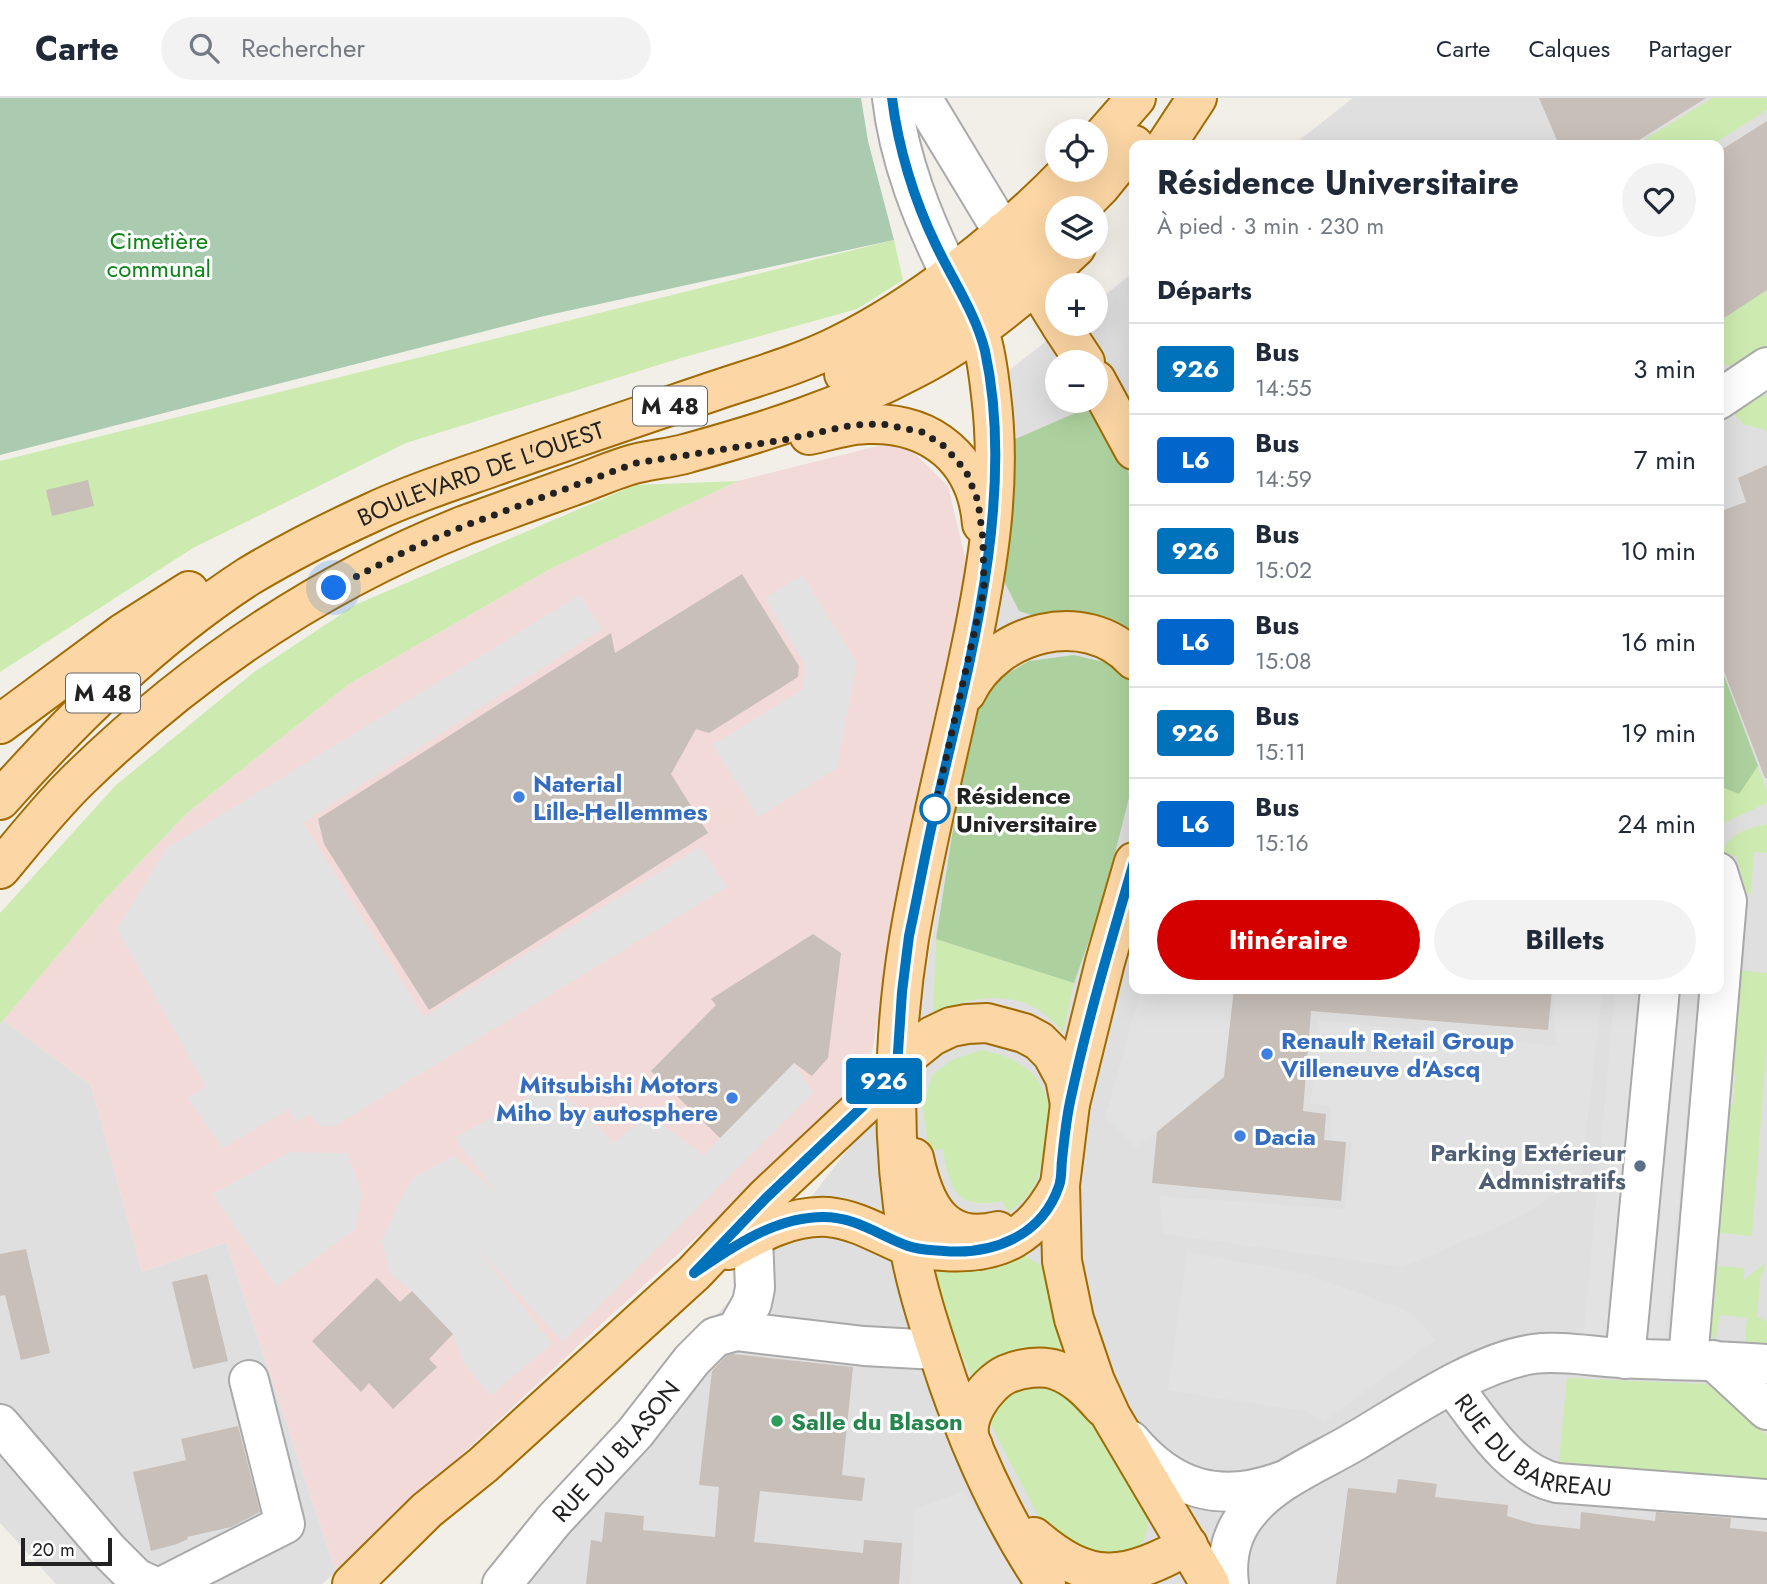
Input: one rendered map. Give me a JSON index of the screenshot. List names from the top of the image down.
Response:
{
  "streets": {
    "main road": ["M 48", "BOULEVARD DE L'OUEST"],
    "street": ["RUE DU BARREAU", "RUE DU BLASON"]
  },
  "parks": ["Cimetière communal"],
  "places": [
    "Naterial Lille-Hellemmes",
    "Résidence Universitaire",
    "Renault Retail Group Villeneuve d'Ascq",
    "Mitsubishi Motors Miho by autosphere",
    "Dacia",
    "Parking Extérieur Admnistratifs",
    "Salle du Blason"
  ],
  "lines": ["bus line 926"],
  "scale_bar": "20 m",
  "page": {
    "header": "Carte",
    "search": "Rechercher",
    "nav": ["Carte", "Calques", "Partager"],
    "on_map": "926",
    "map_buttons": ["+", "−"],
    "heading": [
      ["Résidence Universitaire", "À pied · 3 min · 230 m"],
      "Départs"
    ],
    "list": [
      {
        "mark": "926",
        "name": "Bus",
        "note": "14:55",
        "value": "3 min"
      },
      {
        "mark": "L6",
        "name": "Bus",
        "note": "14:59",
        "value": "7 min"
      },
      {
        "mark": "926",
        "name": "Bus",
        "note": "15:02",
        "value": "10 min"
      },
      {
        "mark": "L6",
        "name": "Bus",
        "note": "15:08",
        "value": "16 min"
      },
      {
        "mark": "926",
        "name": "Bus",
        "note": "15:11",
        "value": "19 min"
      },
      {
        "mark": "L6",
        "name": "Bus",
        "note": "15:16",
        "value": "24 min"
      }
    ],
    "buttons": ["Itinéraire", "Billets"],
    "scale": "20 m"
  }
}
